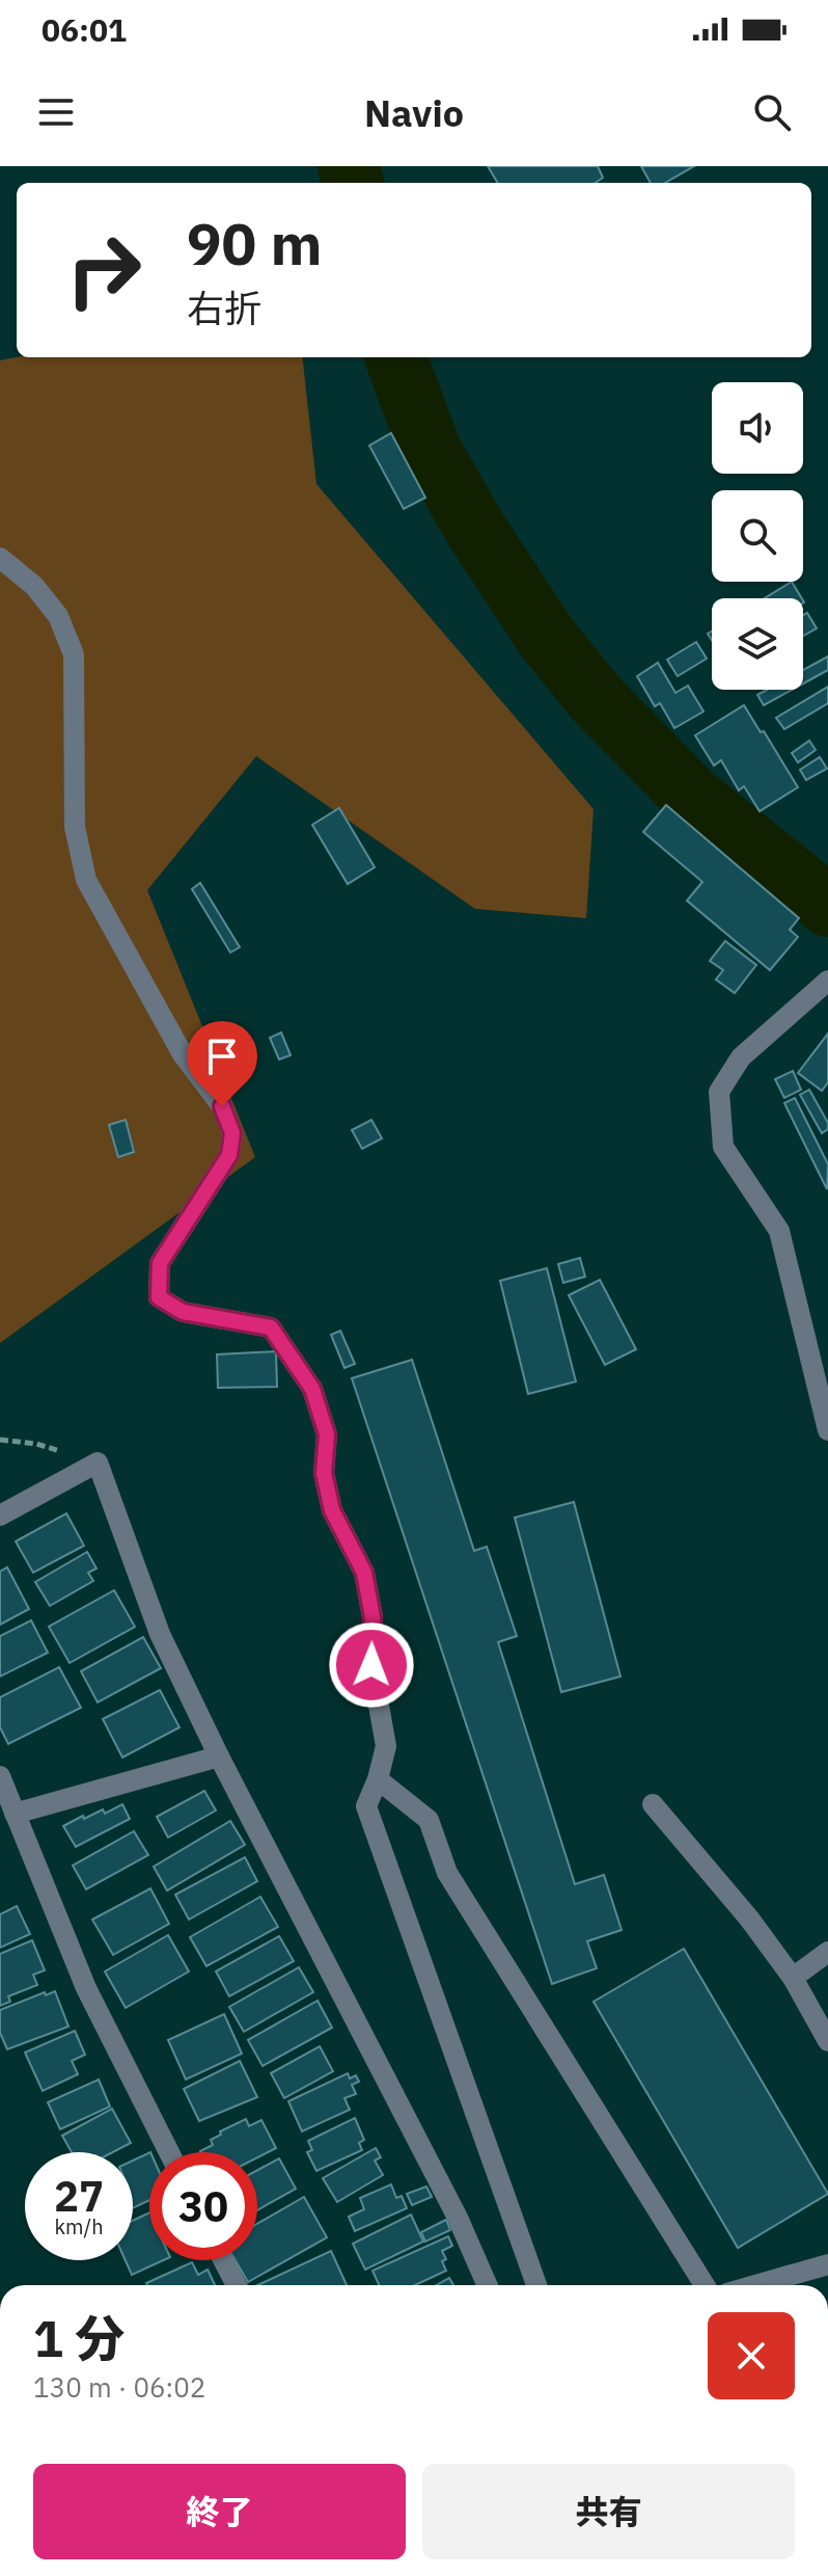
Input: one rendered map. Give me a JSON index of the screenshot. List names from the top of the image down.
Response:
{
  "page": {
    "status": "06:01",
    "header": "Navio",
    "turn": ["90 m", "右折"],
    "speed": "27 km/h",
    "limit": "30",
    "heading": ["1 分", "130 m · 06:02"],
    "buttons": ["終了", "共有"]
  }
}
